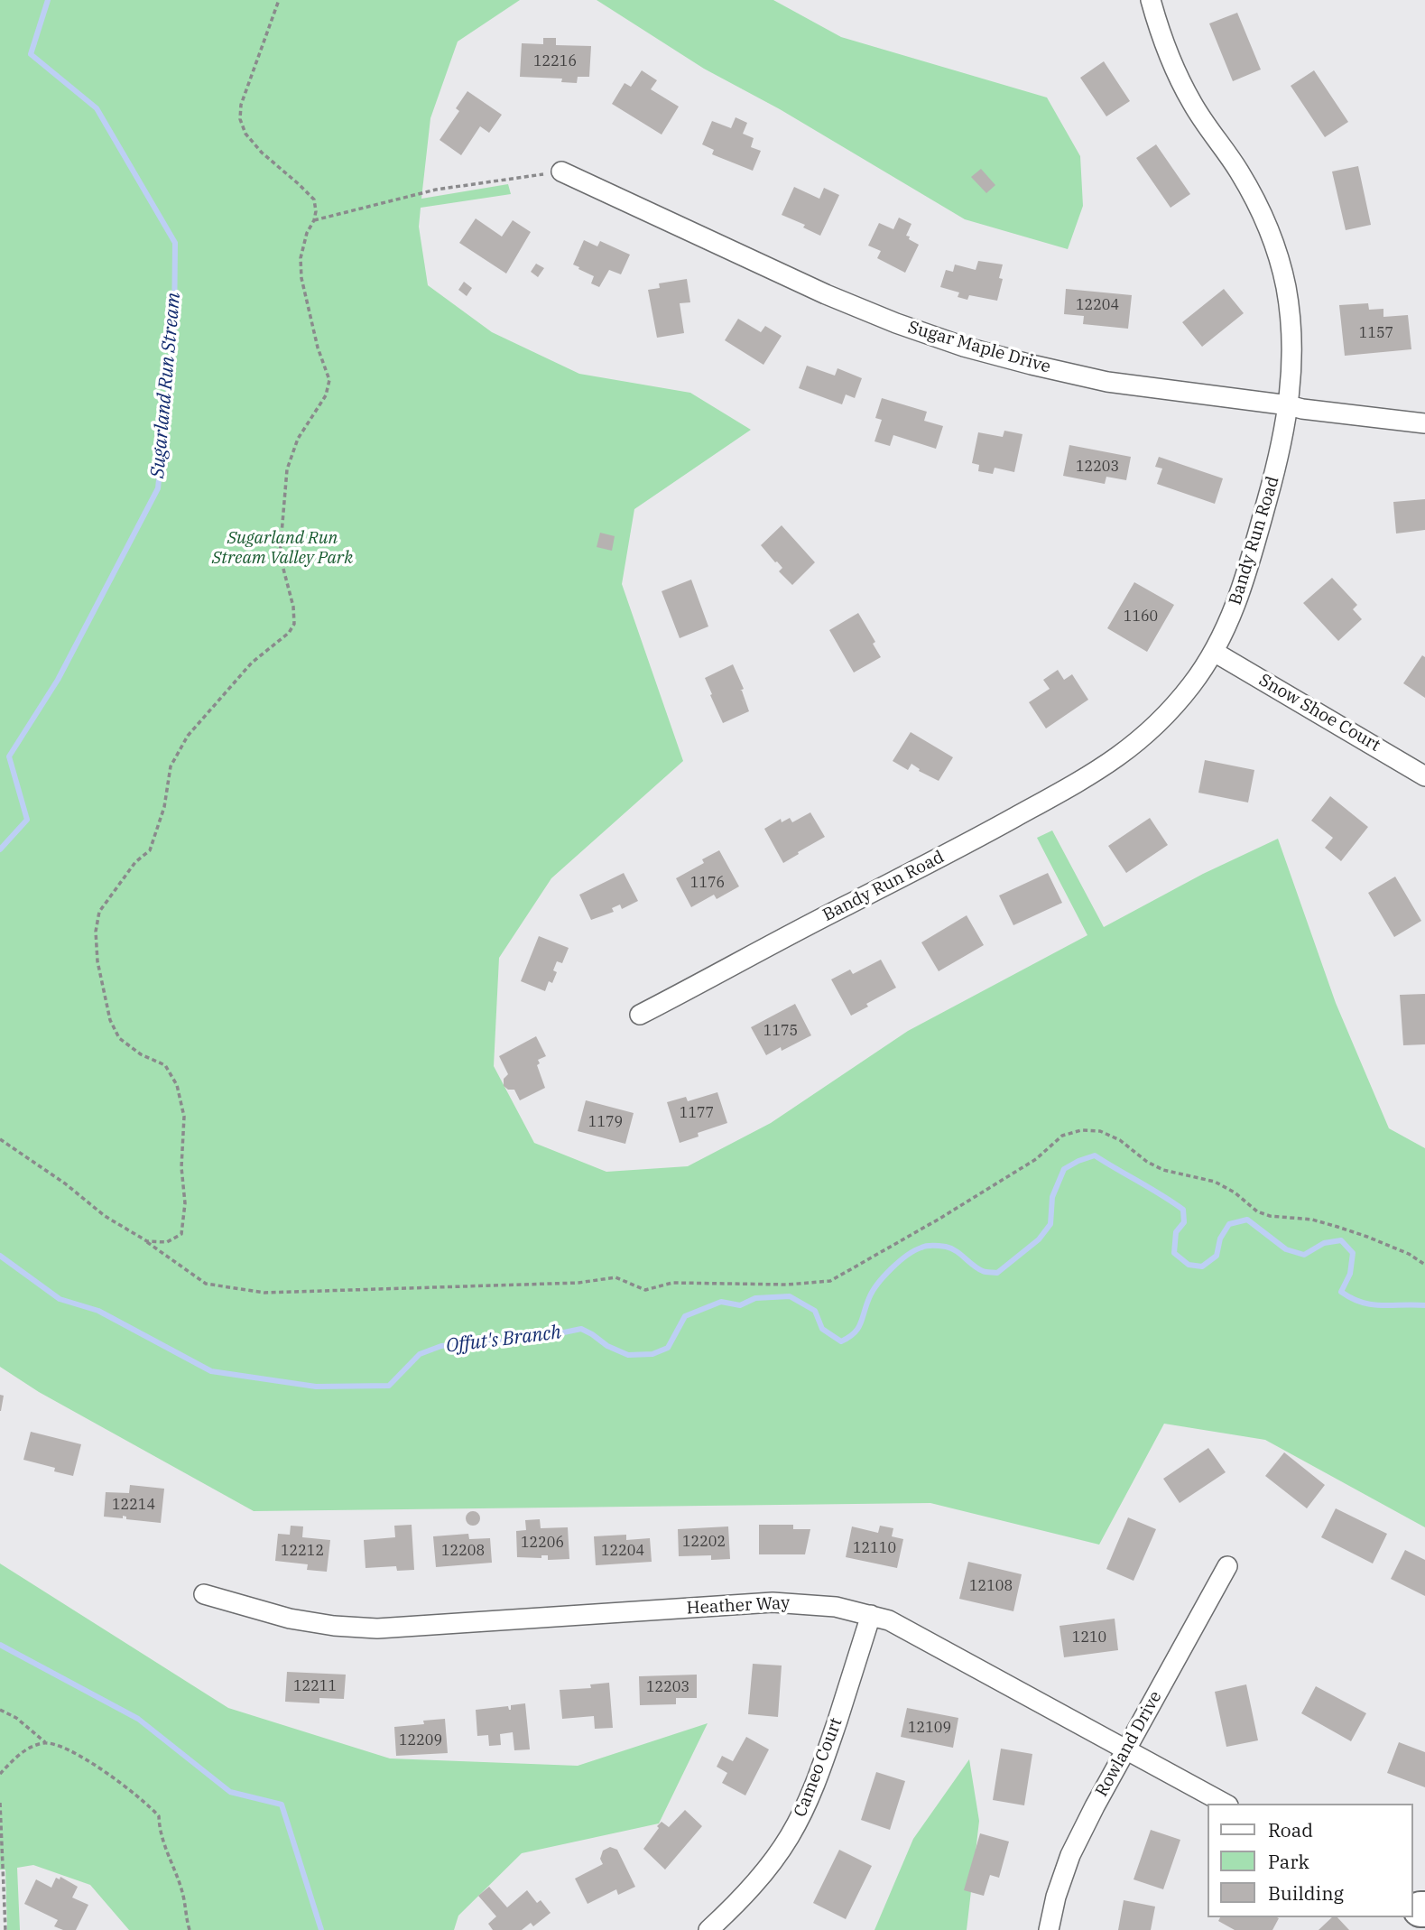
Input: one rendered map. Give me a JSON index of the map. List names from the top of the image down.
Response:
{
  "streets": {
    "street": [
      "Sugar Maple Drive",
      "Bandy Run Road",
      "Snow Shoe Court",
      "Heather Way",
      "Rowland Drive",
      "Cameo Court"
    ]
  },
  "crossings": [
    ["Sugar Maple Drive", "Bandy Run Road"],
    ["Bandy Run Road", "Snow Shoe Court"],
    ["Heather Way", "Rowland Drive"],
    ["Heather Way", "Cameo Court"]
  ],
  "water": ["Sugarland Run Stream", "Offut's Branch"],
  "parks": ["Sugarland Run Stream Valley Park"],
  "house_numbers": [
    "12216",
    "12204",
    "1157",
    "12203",
    "1160",
    "1176",
    "1175",
    "1177",
    "1179",
    "12214",
    "12202",
    "12206",
    "12110",
    "12212",
    "12208",
    "12204",
    "12108",
    "1210",
    "12211",
    "12203",
    "12109",
    "12209"
  ],
  "legend": ["Road", "Park", "Building"]
}
